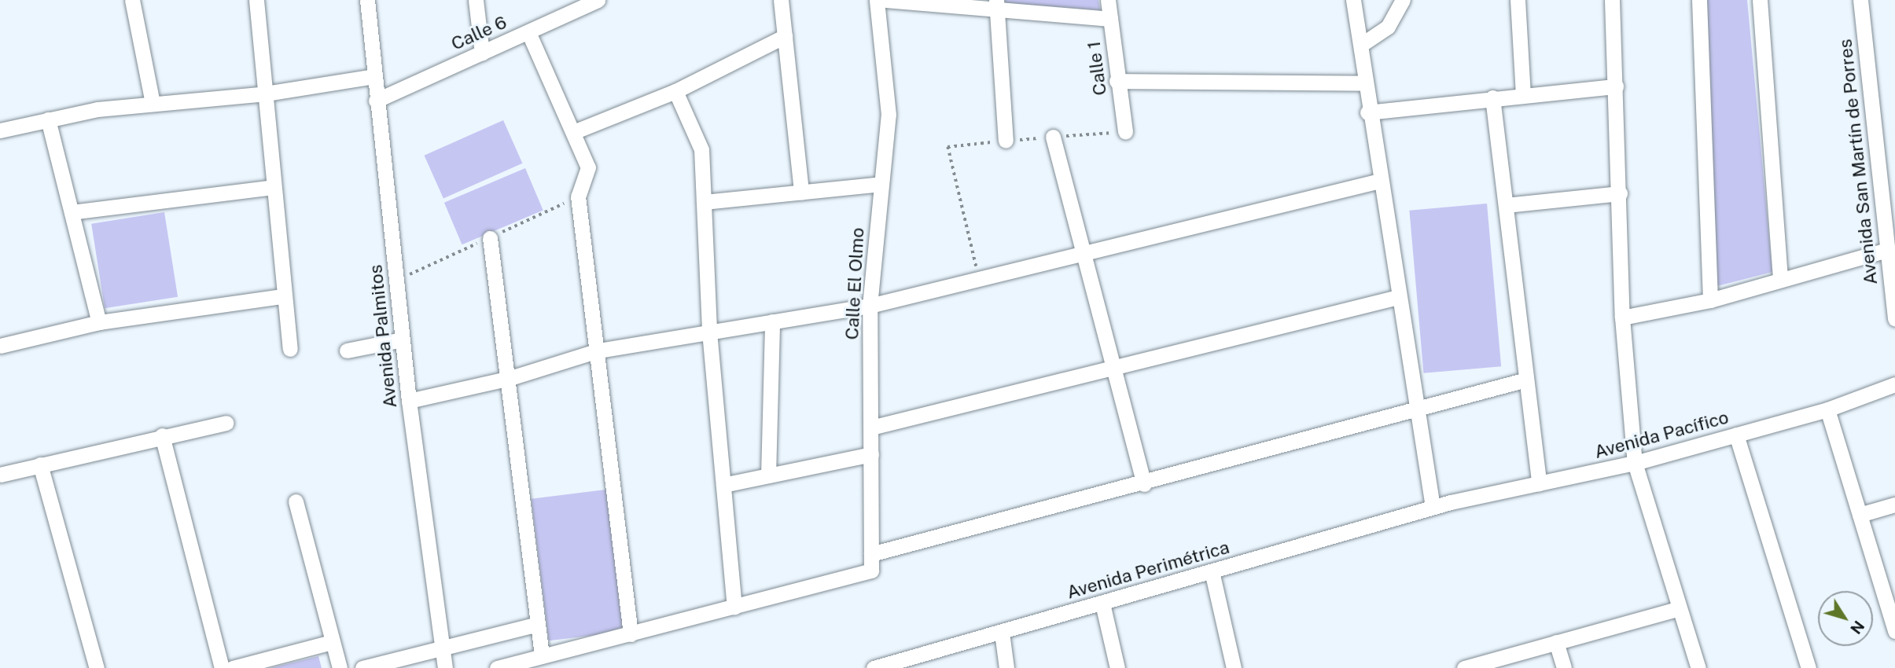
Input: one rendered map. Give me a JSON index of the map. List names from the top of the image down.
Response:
{
  "streets": {
    "street": [
      "Calle 6",
      "Calle 1",
      "Avenida San Martín de Porres",
      "Calle El Olmo",
      "Avenida Palmitos",
      "Avenida Pacífico",
      "Avenida Perimétrica"
    ]
  },
  "crossings": [
    ["Calle 6", "Avenida Palmitos"],
    ["Avenida Pacífico", "Avenida Perimétrica"]
  ],
  "north": "bottom right"
}
